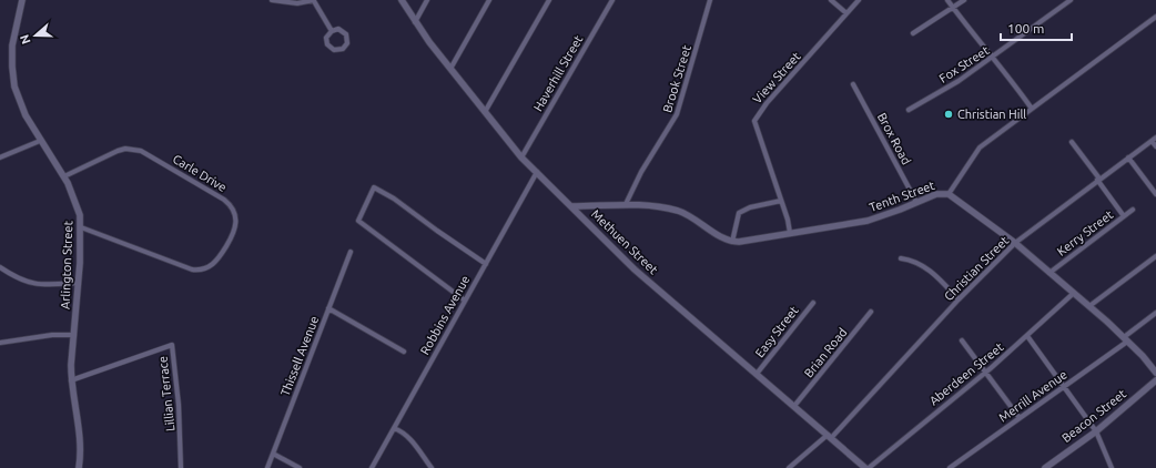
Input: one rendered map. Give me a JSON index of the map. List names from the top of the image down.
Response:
{
  "streets": {
    "street": [
      "Fox Street",
      "Haverhill Street",
      "View Street",
      "Brook Street",
      "Brox Road",
      "Carle Drive",
      "Tenth Street",
      "Kerry Street",
      "Methuen Street",
      "Arlington Street",
      "Christian Street",
      "Robbins Avenue",
      "Easy Street",
      "Brian Road",
      "Thissell Avenue",
      "Aberdeen Street",
      "Lillian Terrace",
      "Merrill Avenue",
      "Beacon Street"
    ]
  },
  "crossings": [
    ["Haverhill Street", "Methuen Street"],
    ["View Street", "Tenth Street"],
    ["Brox Road", "Tenth Street"],
    ["Carle Drive", "Arlington Street"],
    ["Tenth Street", "Kerry Street"],
    ["Tenth Street", "Christian Street"],
    ["Tenth Street", "Aberdeen Street"],
    ["Tenth Street", "Merrill Avenue"],
    ["Methuen Street", "Christian Street"],
    ["Methuen Street", "Robbins Avenue"],
    ["Methuen Street", "Easy Street"],
    ["Methuen Street", "Brian Road"],
    ["Methuen Street", "Aberdeen Street"],
    ["Arlington Street", "Lillian Terrace"]
  ],
  "places": ["Christian Hill"],
  "scale_bar": "100 m",
  "north": "left"
}
